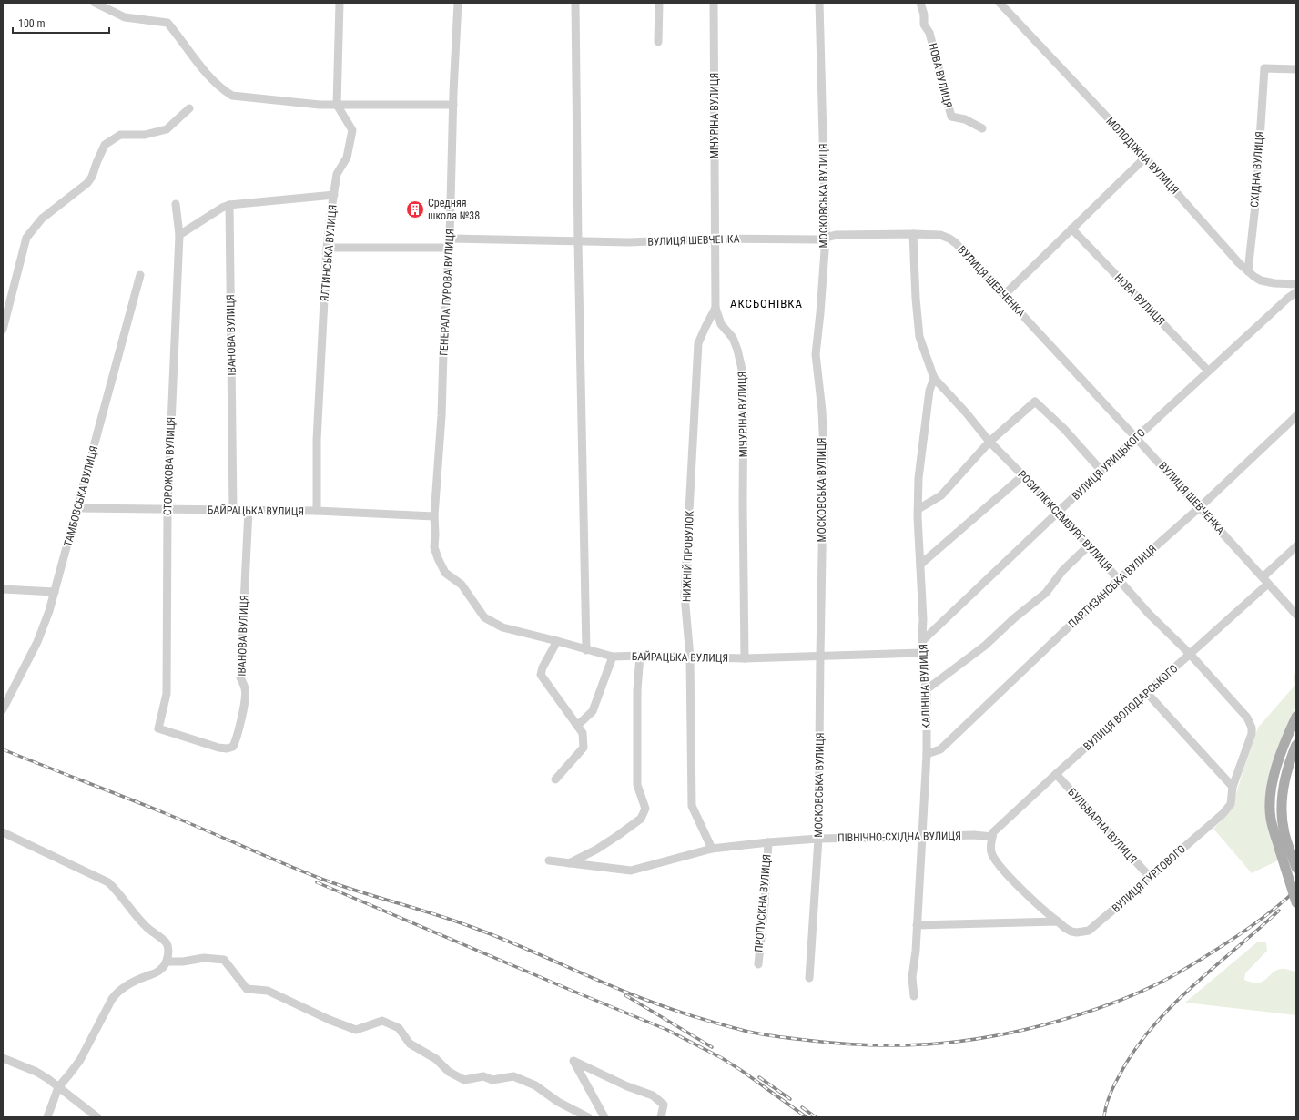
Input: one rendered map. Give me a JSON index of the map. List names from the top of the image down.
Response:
{
  "streets": {
    "street": [
      "НОВА ВУЛИЦЯ",
      "МІЧУРІНА ВУЛИЦЯ",
      "МОЛОДІЖНА ВУЛИЦЯ",
      "СХІДНА ВУЛИЦЯ",
      "МОСКОВСЬКА ВУЛИЦЯ",
      "ВУЛИЦЯ ШЕВЧЕНКА",
      "ЯЛТИНСЬКА ВУЛИЦЯ",
      "ГЕНЕРАЛА ГУРОВА ВУЛИЦЯ",
      "ІВАНОВА ВУЛИЦЯ",
      "ВУЛИЦЯ УРИЦЬКОГО",
      "СТОРОЖОВА ВУЛИЦЯ",
      "ТАМБОВСЬКА ВУЛИЦЯ",
      "БАЙРАЦЬКА ВУЛИЦЯ",
      "РОЗИ ЛЮКСЕМБУРГ ВУЛИЦЯ",
      "НИЖНІЙ ПРОВУЛОК",
      "ПАРТИЗАНСЬКА ВУЛИЦЯ",
      "КАЛІНІНА ВУЛИЦЯ",
      "ВУЛИЦЯ ВОЛОДАРСЬКОГО",
      "БУЛЬВАРНА ВУЛИЦЯ",
      "ПІВНІЧНО-СХІДНА ВУЛИЦЯ",
      "ВУЛИЦЯ ГУРТОВОГО",
      "ПРОПУСКНА ВУЛИЦЯ"
    ]
  },
  "crossings": [
    ["НОВА ВУЛИЦЯ", "ВУЛИЦЯ УРИЦЬКОГО"],
    ["МІЧУРІНА ВУЛИЦЯ", "ВУЛИЦЯ ШЕВЧЕНКА"],
    ["МІЧУРІНА ВУЛИЦЯ", "БАЙРАЦЬКА ВУЛИЦЯ"],
    ["МІЧУРІНА ВУЛИЦЯ", "НИЖНІЙ ПРОВУЛОК"],
    ["МОЛОДІЖНА ВУЛИЦЯ", "СХІДНА ВУЛИЦЯ"],
    ["МОСКОВСЬКА ВУЛИЦЯ", "ВУЛИЦЯ ШЕВЧЕНКА"],
    ["МОСКОВСЬКА ВУЛИЦЯ", "БАЙРАЦЬКА ВУЛИЦЯ"],
    ["МОСКОВСЬКА ВУЛИЦЯ", "ПІВНІЧНО-СХІДНА ВУЛИЦЯ"],
    ["ВУЛИЦЯ ШЕВЧЕНКА", "ЯЛТИНСЬКА ВУЛИЦЯ"],
    ["ВУЛИЦЯ ШЕВЧЕНКА", "ГЕНЕРАЛА ГУРОВА ВУЛИЦЯ"],
    ["ВУЛИЦЯ ШЕВЧЕНКА", "ВУЛИЦЯ УРИЦЬКОГО"],
    ["ВУЛИЦЯ ШЕВЧЕНКА", "РОЗИ ЛЮКСЕМБУРГ ВУЛИЦЯ"],
    ["ВУЛИЦЯ ШЕВЧЕНКА", "ПАРТИЗАНСЬКА ВУЛИЦЯ"],
    ["ВУЛИЦЯ ШЕВЧЕНКА", "ВУЛИЦЯ ВОЛОДАРСЬКОГО"],
    ["ЯЛТИНСЬКА ВУЛИЦЯ", "БАЙРАЦЬКА ВУЛИЦЯ"],
    ["ГЕНЕРАЛА ГУРОВА ВУЛИЦЯ", "БАЙРАЦЬКА ВУЛИЦЯ"],
    ["ІВАНОВА ВУЛИЦЯ", "СТОРОЖОВА ВУЛИЦЯ"],
    ["ІВАНОВА ВУЛИЦЯ", "БАЙРАЦЬКА ВУЛИЦЯ"],
    ["ВУЛИЦЯ УРИЦЬКОГО", "РОЗИ ЛЮКСЕМБУРГ ВУЛИЦЯ"],
    ["ВУЛИЦЯ УРИЦЬКОГО", "КАЛІНІНА ВУЛИЦЯ"],
    ["СТОРОЖОВА ВУЛИЦЯ", "БАЙРАЦЬКА ВУЛИЦЯ"],
    ["ТАМБОВСЬКА ВУЛИЦЯ", "БАЙРАЦЬКА ВУЛИЦЯ"],
    ["БАЙРАЦЬКА ВУЛИЦЯ", "НИЖНІЙ ПРОВУЛОК"],
    ["БАЙРАЦЬКА ВУЛИЦЯ", "КАЛІНІНА ВУЛИЦЯ"],
    ["РОЗИ ЛЮКСЕМБУРГ ВУЛИЦЯ", "ПАРТИЗАНСЬКА ВУЛИЦЯ"],
    ["РОЗИ ЛЮКСЕМБУРГ ВУЛИЦЯ", "КАЛІНІНА ВУЛИЦЯ"],
    ["РОЗИ ЛЮКСЕМБУРГ ВУЛИЦЯ", "ВУЛИЦЯ ВОЛОДАРСЬКОГО"],
    ["РОЗИ ЛЮКСЕМБУРГ ВУЛИЦЯ", "ВУЛИЦЯ ГУРТОВОГО"],
    ["НИЖНІЙ ПРОВУЛОК", "ПІВНІЧНО-СХІДНА ВУЛИЦЯ"],
    ["ПАРТИЗАНСЬКА ВУЛИЦЯ", "КАЛІНІНА ВУЛИЦЯ"],
    ["КАЛІНІНА ВУЛИЦЯ", "ПІВНІЧНО-СХІДНА ВУЛИЦЯ"],
    ["ВУЛИЦЯ ВОЛОДАРСЬКОГО", "БУЛЬВАРНА ВУЛИЦЯ"],
    ["ВУЛИЦЯ ВОЛОДАРСЬКОГО", "ПІВНІЧНО-СХІДНА ВУЛИЦЯ"],
    ["ВУЛИЦЯ ВОЛОДАРСЬКОГО", "ВУЛИЦЯ ГУРТОВОГО"],
    ["БУЛЬВАРНА ВУЛИЦЯ", "ВУЛИЦЯ ГУРТОВОГО"],
    ["ПІВНІЧНО-СХІДНА ВУЛИЦЯ", "ВУЛИЦЯ ГУРТОВОГО"],
    ["ПІВНІЧНО-СХІДНА ВУЛИЦЯ", "ПРОПУСКНА ВУЛИЦЯ"]
  ],
  "districts": ["АКСЬОНІВКА"],
  "places": {
    "building": ["Средняя школа №38"]
  },
  "scale_bar": "100 m"
}
